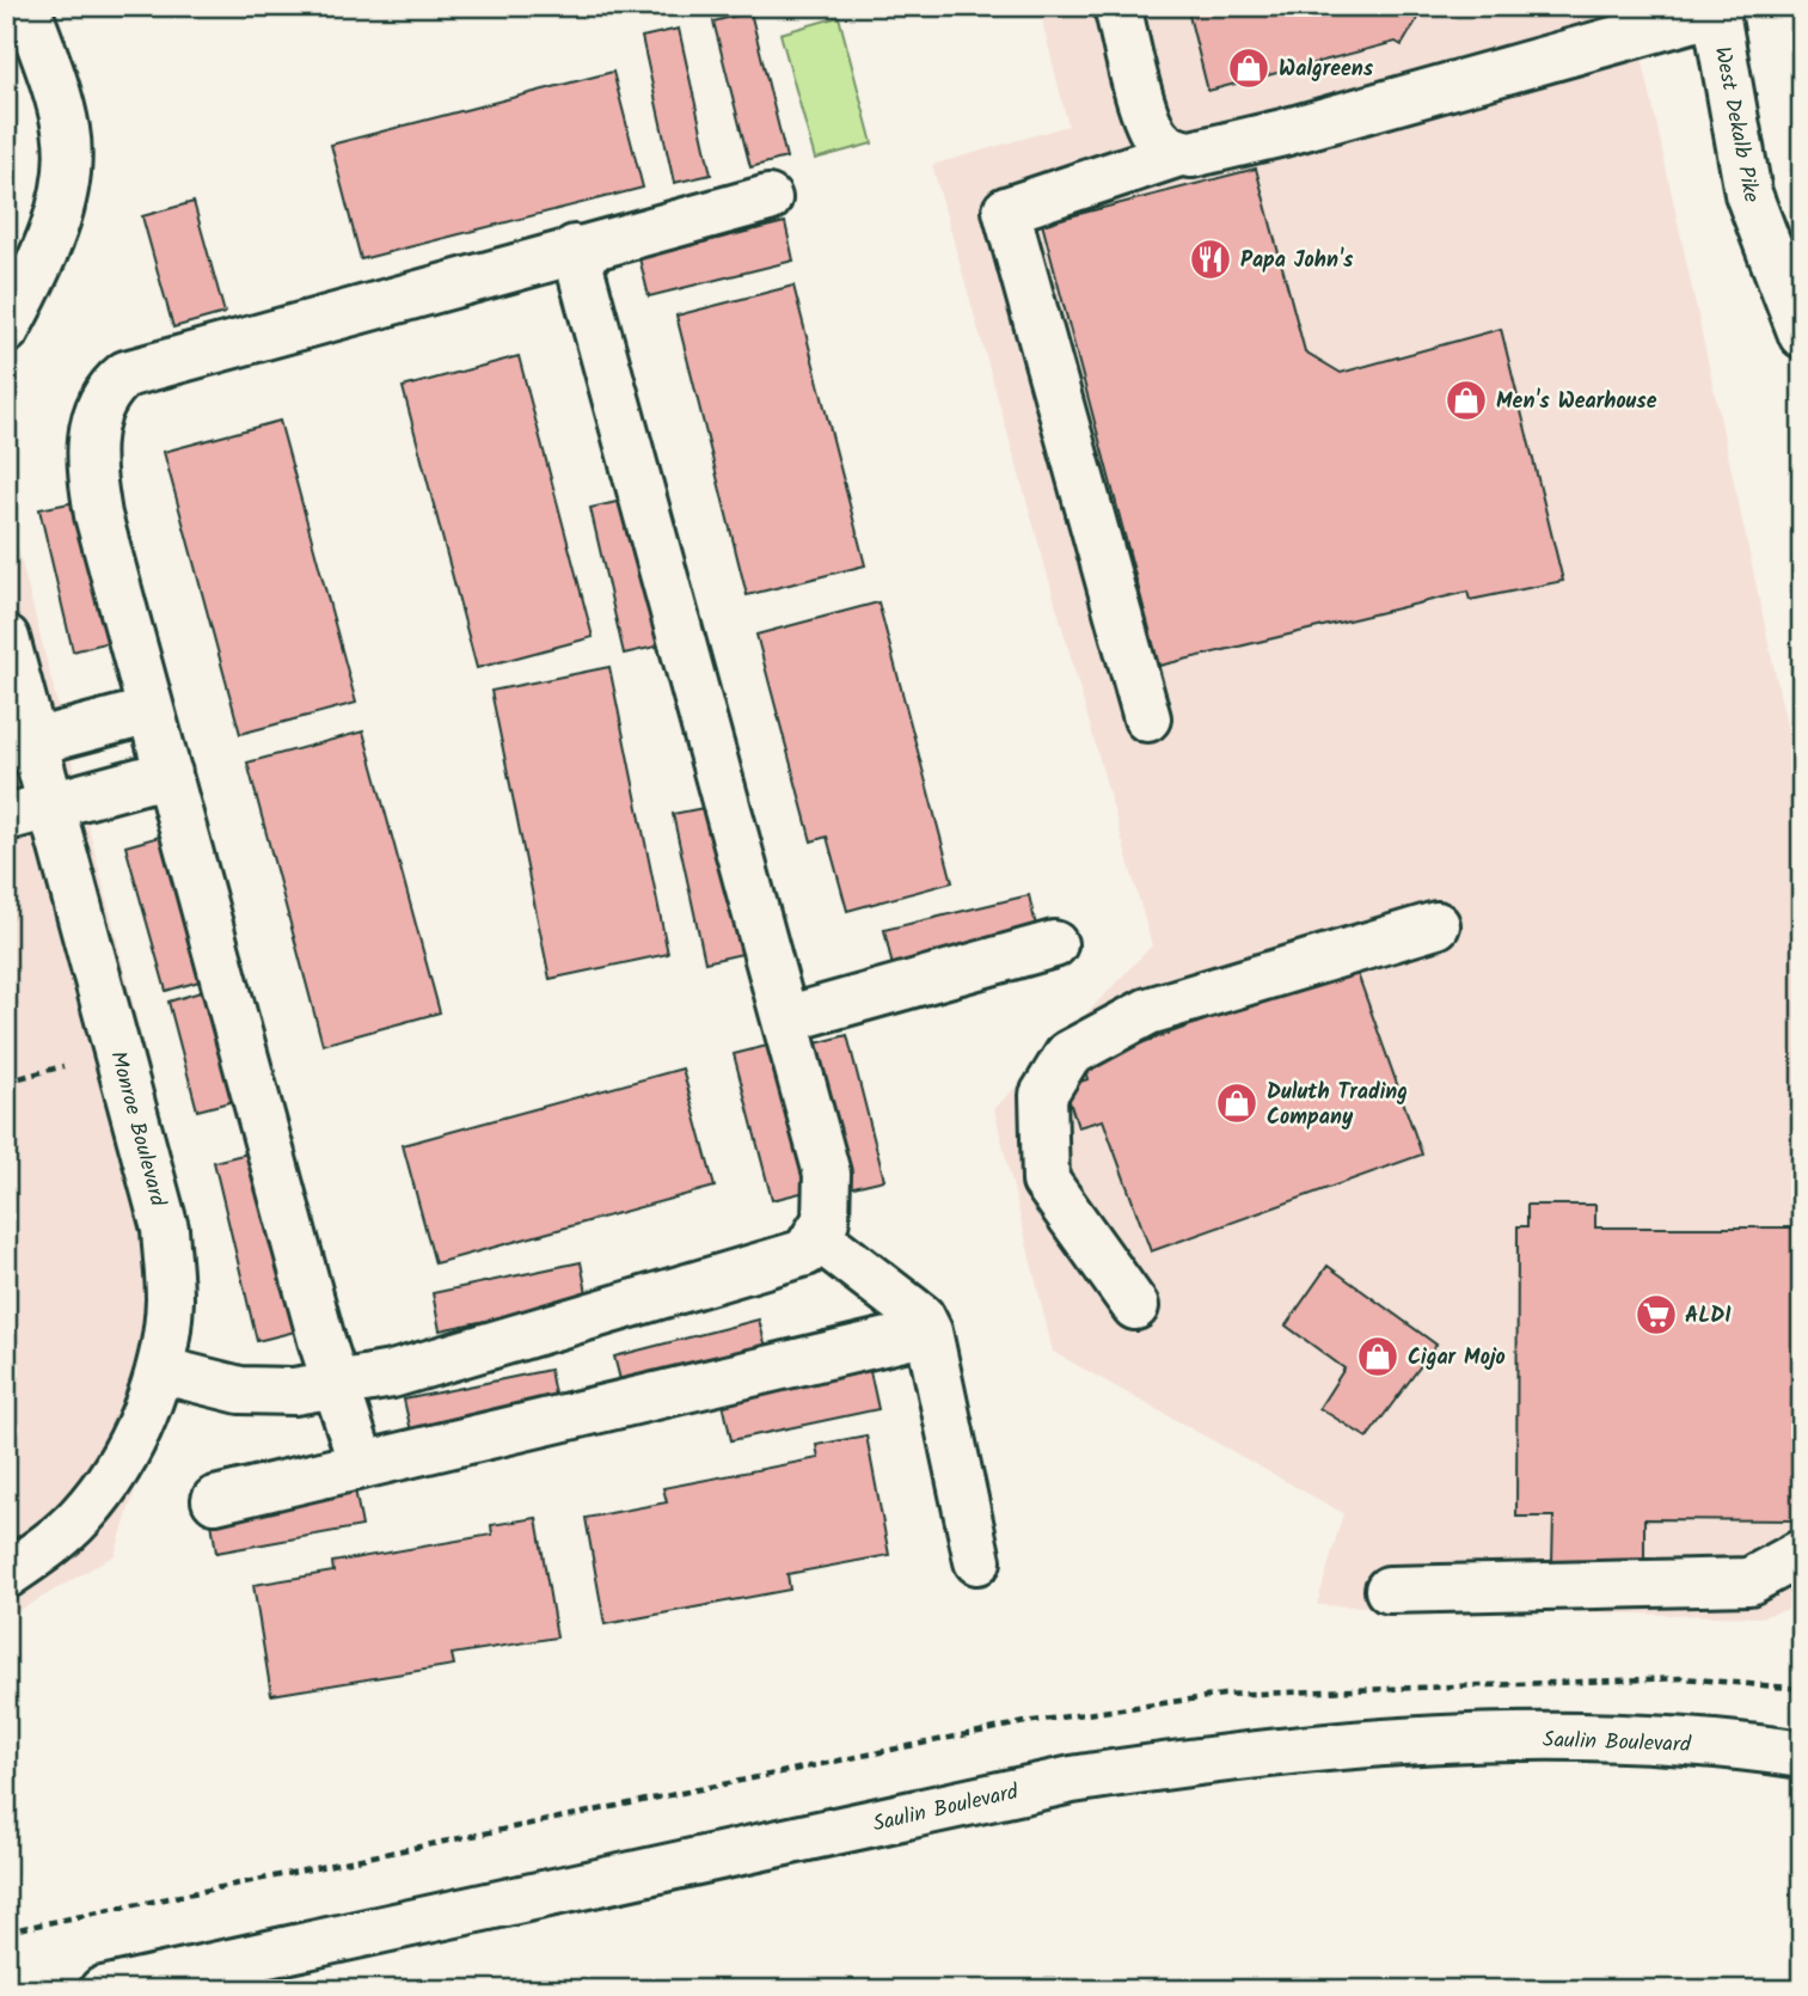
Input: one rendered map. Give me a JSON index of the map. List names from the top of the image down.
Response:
{
  "streets": {
    "main road": ["West Dekalb Pike", "Monroe Boulevard", "Saulin Boulevard"]
  },
  "places": {
    "shop": [
      "Walgreens",
      "Men's Wearhouse",
      "Duluth Trading Company",
      "Cigar Mojo"
    ],
    "restaurant": ["Papa John's"],
    "supermarket": ["ALDI"]
  }
}
